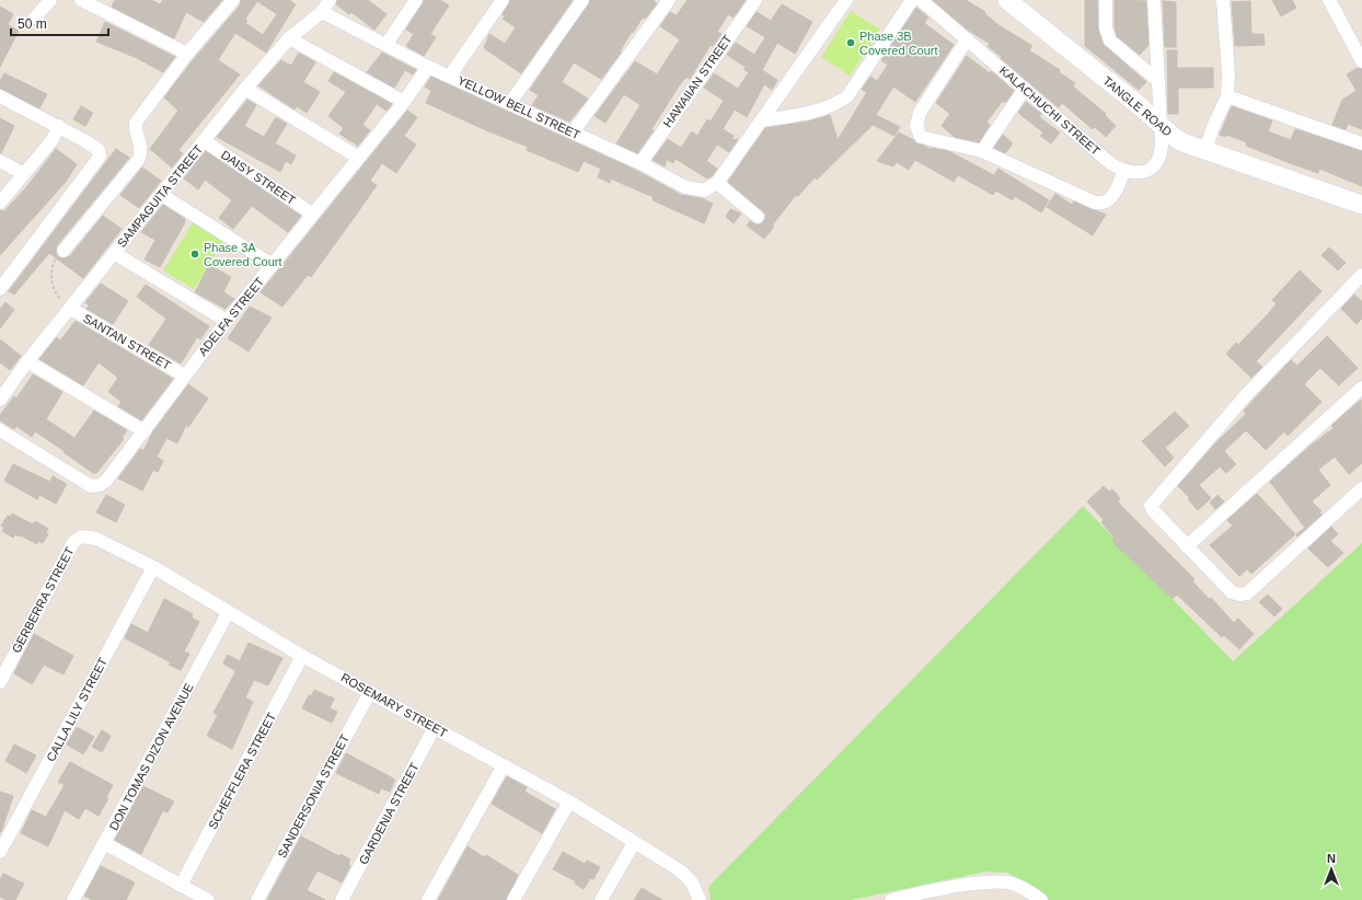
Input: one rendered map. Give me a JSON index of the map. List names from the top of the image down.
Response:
{
  "streets": {
    "street": [
      "HAWAIIAN STREET",
      "TANGLE ROAD",
      "YELLOW BELL STREET",
      "KALACHUCHI STREET",
      "DAISY STREET",
      "SAMPAGUITA STREET",
      "ADELFA STREET",
      "SANTAN STREET",
      "GERBERRA STREET",
      "ROSEMARY STREET",
      "CALLA LILY STREET",
      "DON TOMAS DIZON AVENUE",
      "SCHEFFLERA STREET",
      "SANDERSONIA STREET",
      "GARDENIA STREET"
    ]
  },
  "crossings": [
    ["HAWAIIAN STREET", "YELLOW BELL STREET"],
    ["YELLOW BELL STREET", "SAMPAGUITA STREET"],
    ["YELLOW BELL STREET", "ADELFA STREET"],
    ["DAISY STREET", "SAMPAGUITA STREET"],
    ["DAISY STREET", "ADELFA STREET"],
    ["SAMPAGUITA STREET", "SANTAN STREET"],
    ["ADELFA STREET", "SANTAN STREET"],
    ["GERBERRA STREET", "ROSEMARY STREET"],
    ["ROSEMARY STREET", "CALLA LILY STREET"],
    ["ROSEMARY STREET", "DON TOMAS DIZON AVENUE"],
    ["ROSEMARY STREET", "SCHEFFLERA STREET"],
    ["ROSEMARY STREET", "SANDERSONIA STREET"],
    ["ROSEMARY STREET", "GARDENIA STREET"]
  ],
  "places": ["Phase 3B Covered Court", "Phase 3A Covered Court"],
  "scale_bar": "50 m",
  "north": "top"
}
